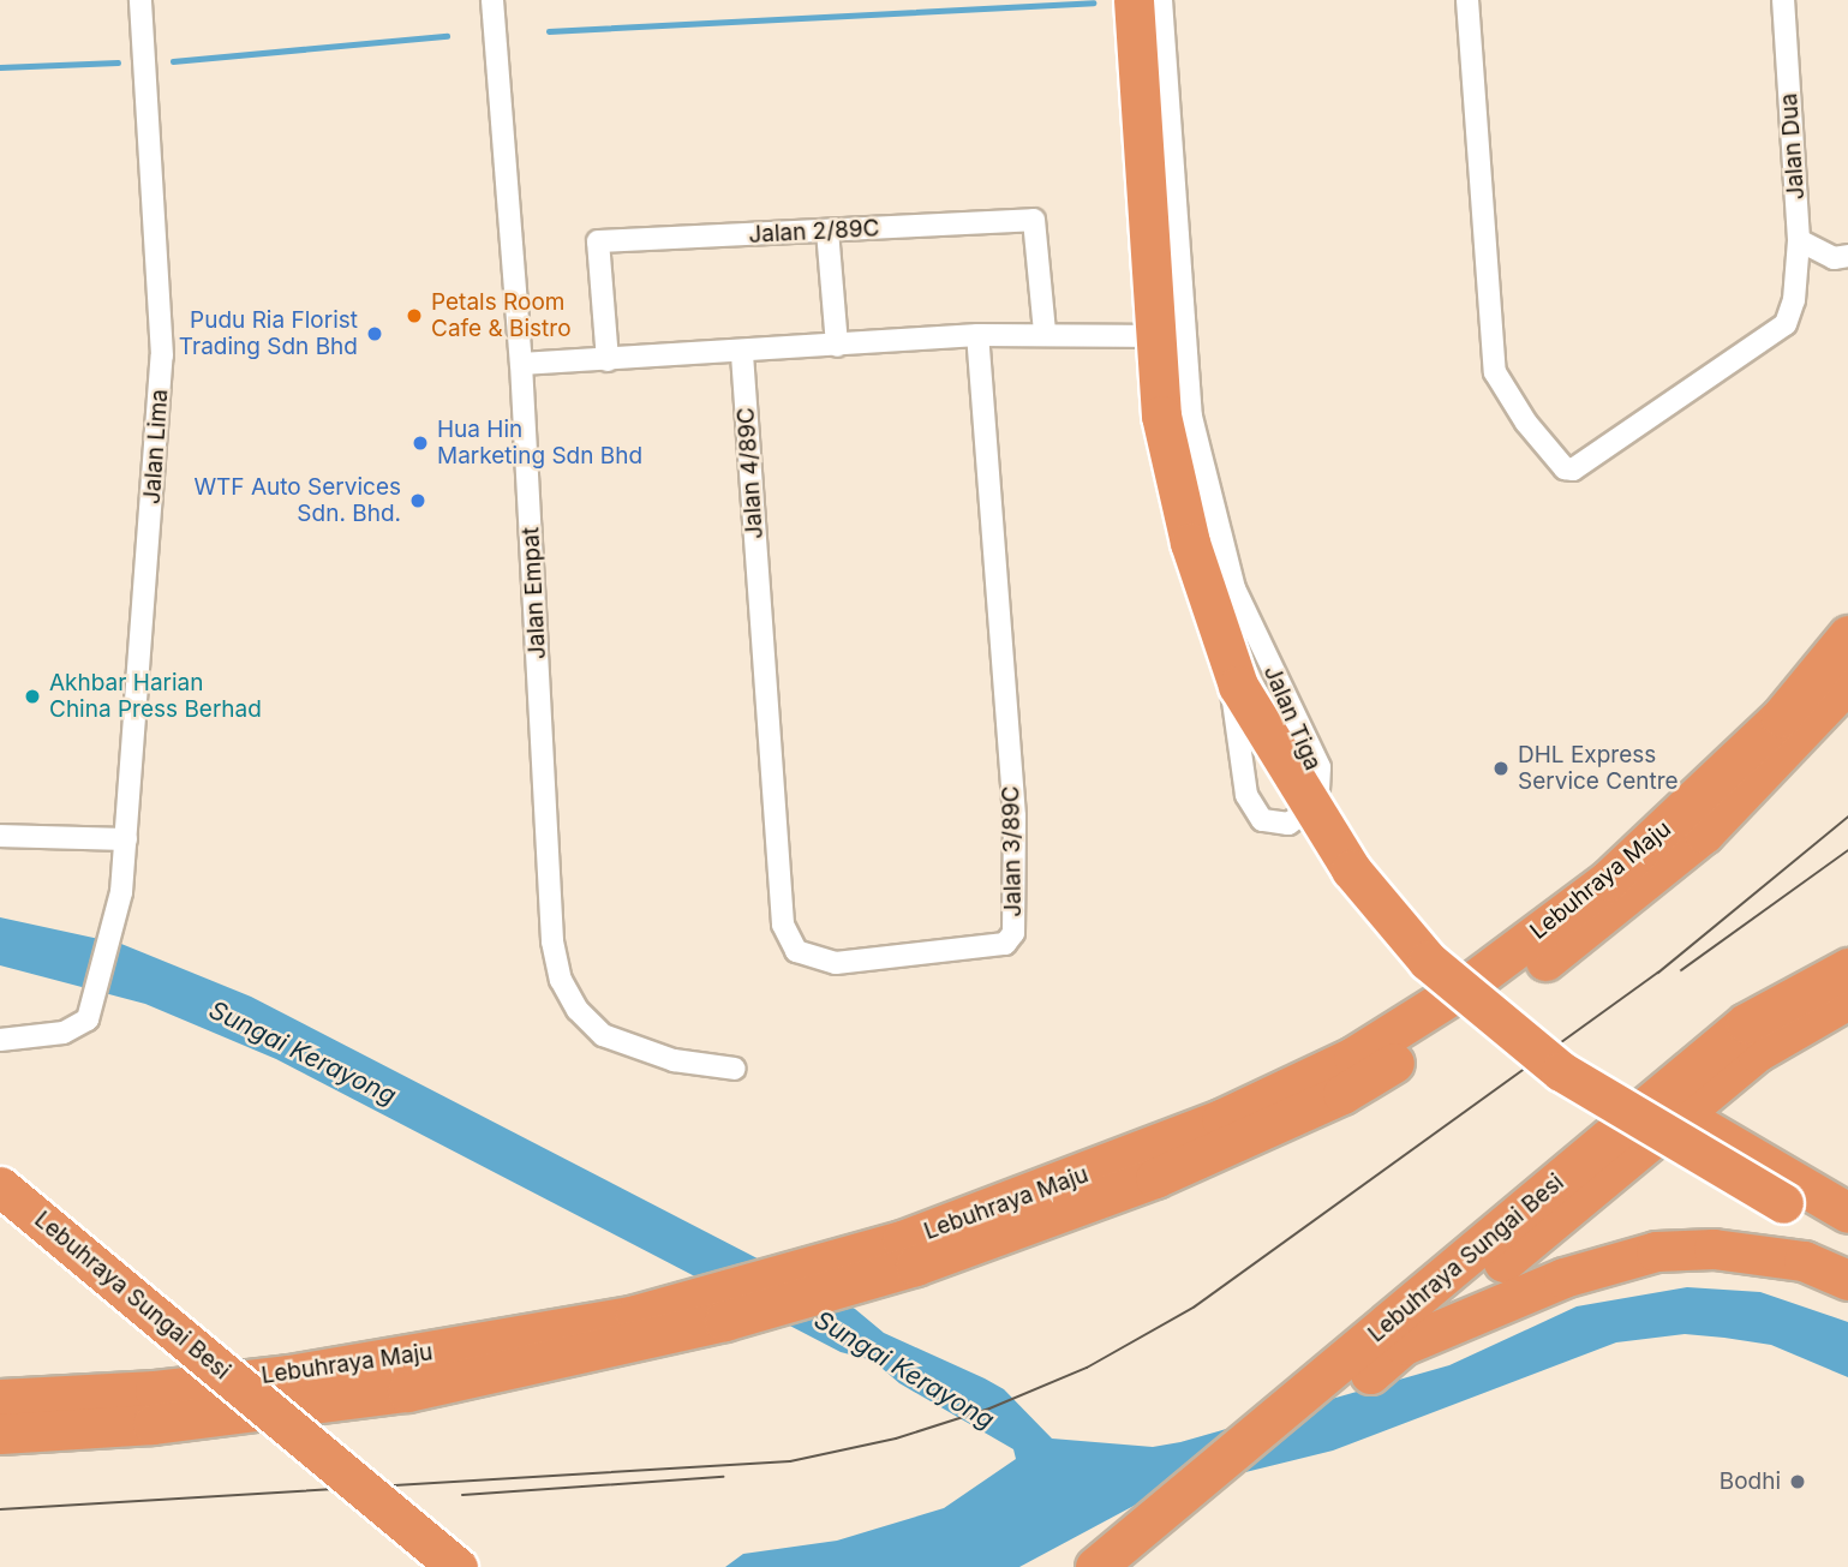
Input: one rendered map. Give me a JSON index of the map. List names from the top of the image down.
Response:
{
  "streets": {
    "highway": ["Lebuhraya Maju", "Lebuhraya Sungai Besi"],
    "street": [
      "Jalan Dua",
      "Jalan 2/89C",
      "Jalan Lima",
      "Jalan 4/89C",
      "Jalan Empat",
      "Jalan Tiga",
      "Jalan 3/89C"
    ]
  },
  "crossings": [
    ["Jalan 4/89C", "Jalan 3/89C"]
  ],
  "water": ["Sungai Kerayong"],
  "places": [
    "Petals Room Cafe & Bistro",
    "Pudu Ria Florist Trading Sdn Bhd",
    "Hua Hin Marketing Sdn Bhd",
    "WTF Auto Services Sdn. Bhd.",
    "Akhbar Harian China Press Berhad",
    "DHL Express Service Centre",
    "Bodhi"
  ]
}
